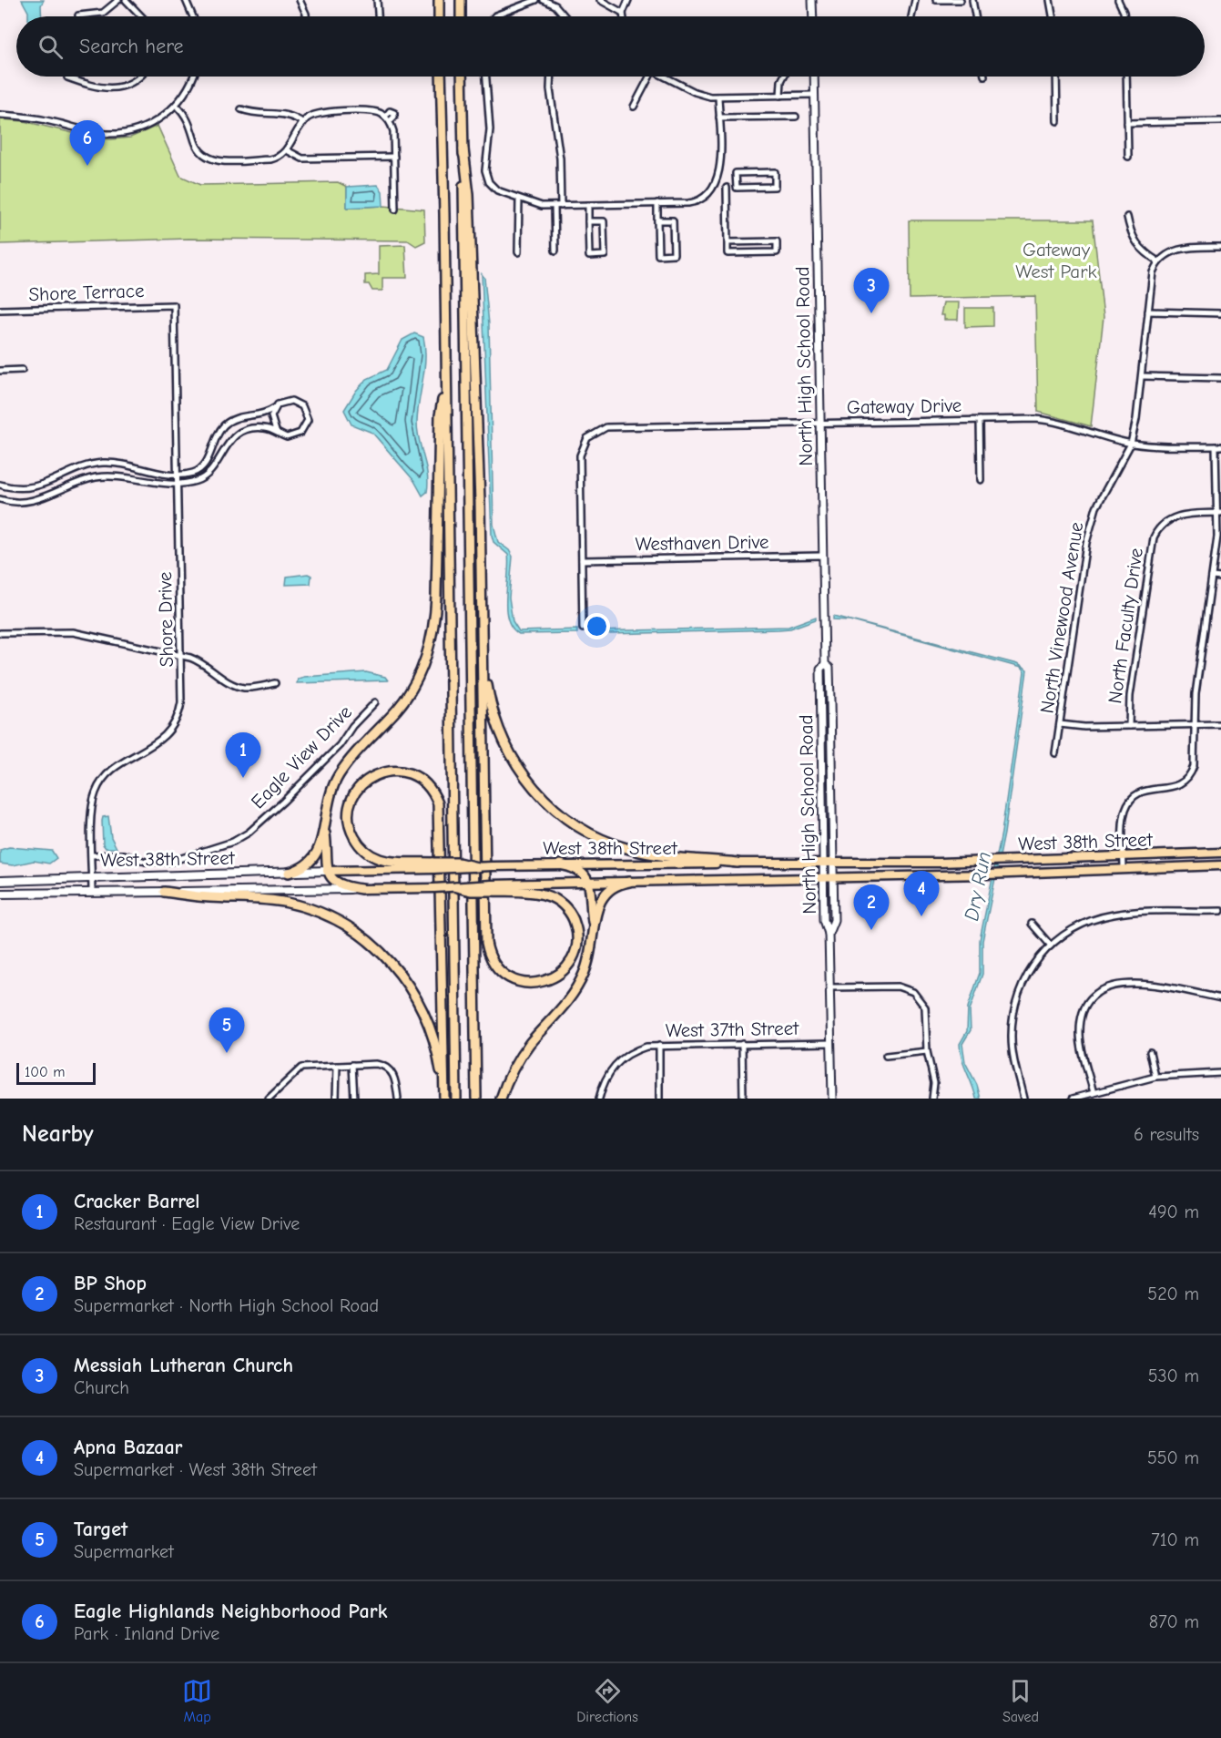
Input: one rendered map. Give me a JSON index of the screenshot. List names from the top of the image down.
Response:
{
  "streets": {
    "main road": ["West 38th Street"],
    "street": [
      "Shore Terrace",
      "North High School Road",
      "Gateway Drive",
      "Westhaven Drive",
      "North Vinewood Avenue",
      "Shore Drive",
      "North Faculty Drive",
      "Eagle View Drive",
      "West 37th Street"
    ]
  },
  "crossings": [
    ["Shore Terrace", "Shore Drive"],
    ["North High School Road", "Gateway Drive"],
    ["North High School Road", "Westhaven Drive"],
    ["North High School Road", "West 38th Street"],
    ["North High School Road", "West 37th Street"],
    ["Gateway Drive", "Westhaven Drive"],
    ["Gateway Drive", "North Vinewood Avenue"],
    ["Shore Drive", "Eagle View Drive"],
    ["Shore Drive", "West 38th Street"]
  ],
  "water": ["Dry Run"],
  "parks": ["Gateway West Park"],
  "scale_bar": "100 m",
  "page": {
    "search": "Search here",
    "pins": [
      "6",
      "3",
      "1",
      "4",
      "2",
      "5"
    ],
    "scale": "100 m",
    "heading": ["Nearby", "6 results"],
    "list": [
      {
        "mark": "1",
        "name": "Cracker Barrel",
        "note": "Restaurant · Eagle View Drive",
        "value": "490 m"
      },
      {
        "mark": "2",
        "name": "BP Shop",
        "note": "Supermarket · North High School Road",
        "value": "520 m"
      },
      {
        "mark": "3",
        "name": "Messiah Lutheran Church",
        "note": "Church",
        "value": "530 m"
      },
      {
        "mark": "4",
        "name": "Apna Bazaar",
        "note": "Supermarket · West 38th Street",
        "value": "550 m"
      },
      {
        "mark": "5",
        "name": "Target",
        "note": "Supermarket",
        "value": "710 m"
      },
      {
        "mark": "6",
        "name": "Eagle Highlands Neighborhood Park",
        "note": "Park · Inland Drive",
        "value": "870 m"
      }
    ],
    "nav": ["Map", "Directions", "Saved"]
  }
}
